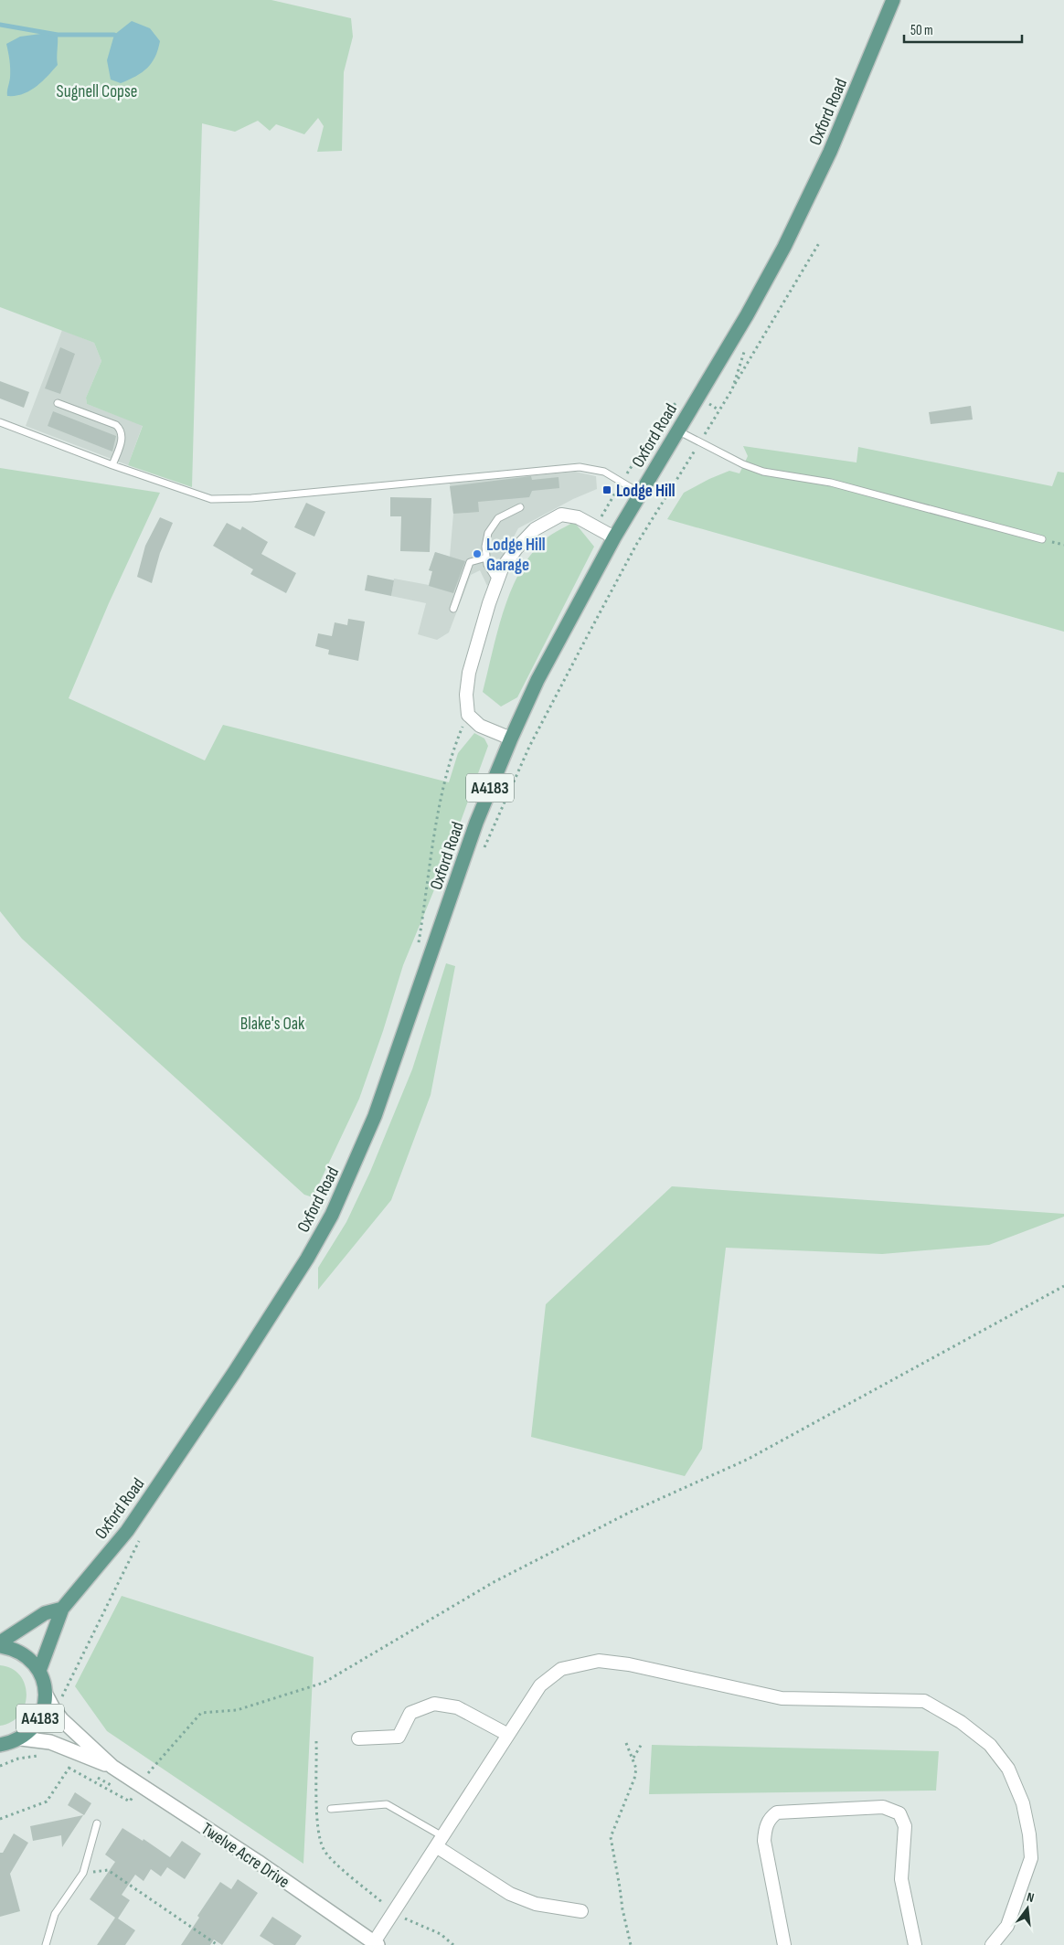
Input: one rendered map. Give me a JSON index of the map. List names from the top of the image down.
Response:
{
  "streets": {
    "main road": ["Oxford Road", "A4183"],
    "street": ["Twelve Acre Drive"]
  },
  "crossings": [
    ["Oxford Road", "A4183"],
    ["A4183", "Twelve Acre Drive"]
  ],
  "parks": ["Sugnell Copse", "Blake's Oak"],
  "places": {
    "transit": ["Lodge Hill"],
    "other": ["Lodge Hill Garage"]
  },
  "scale_bar": "50 m",
  "north": "top"
}
